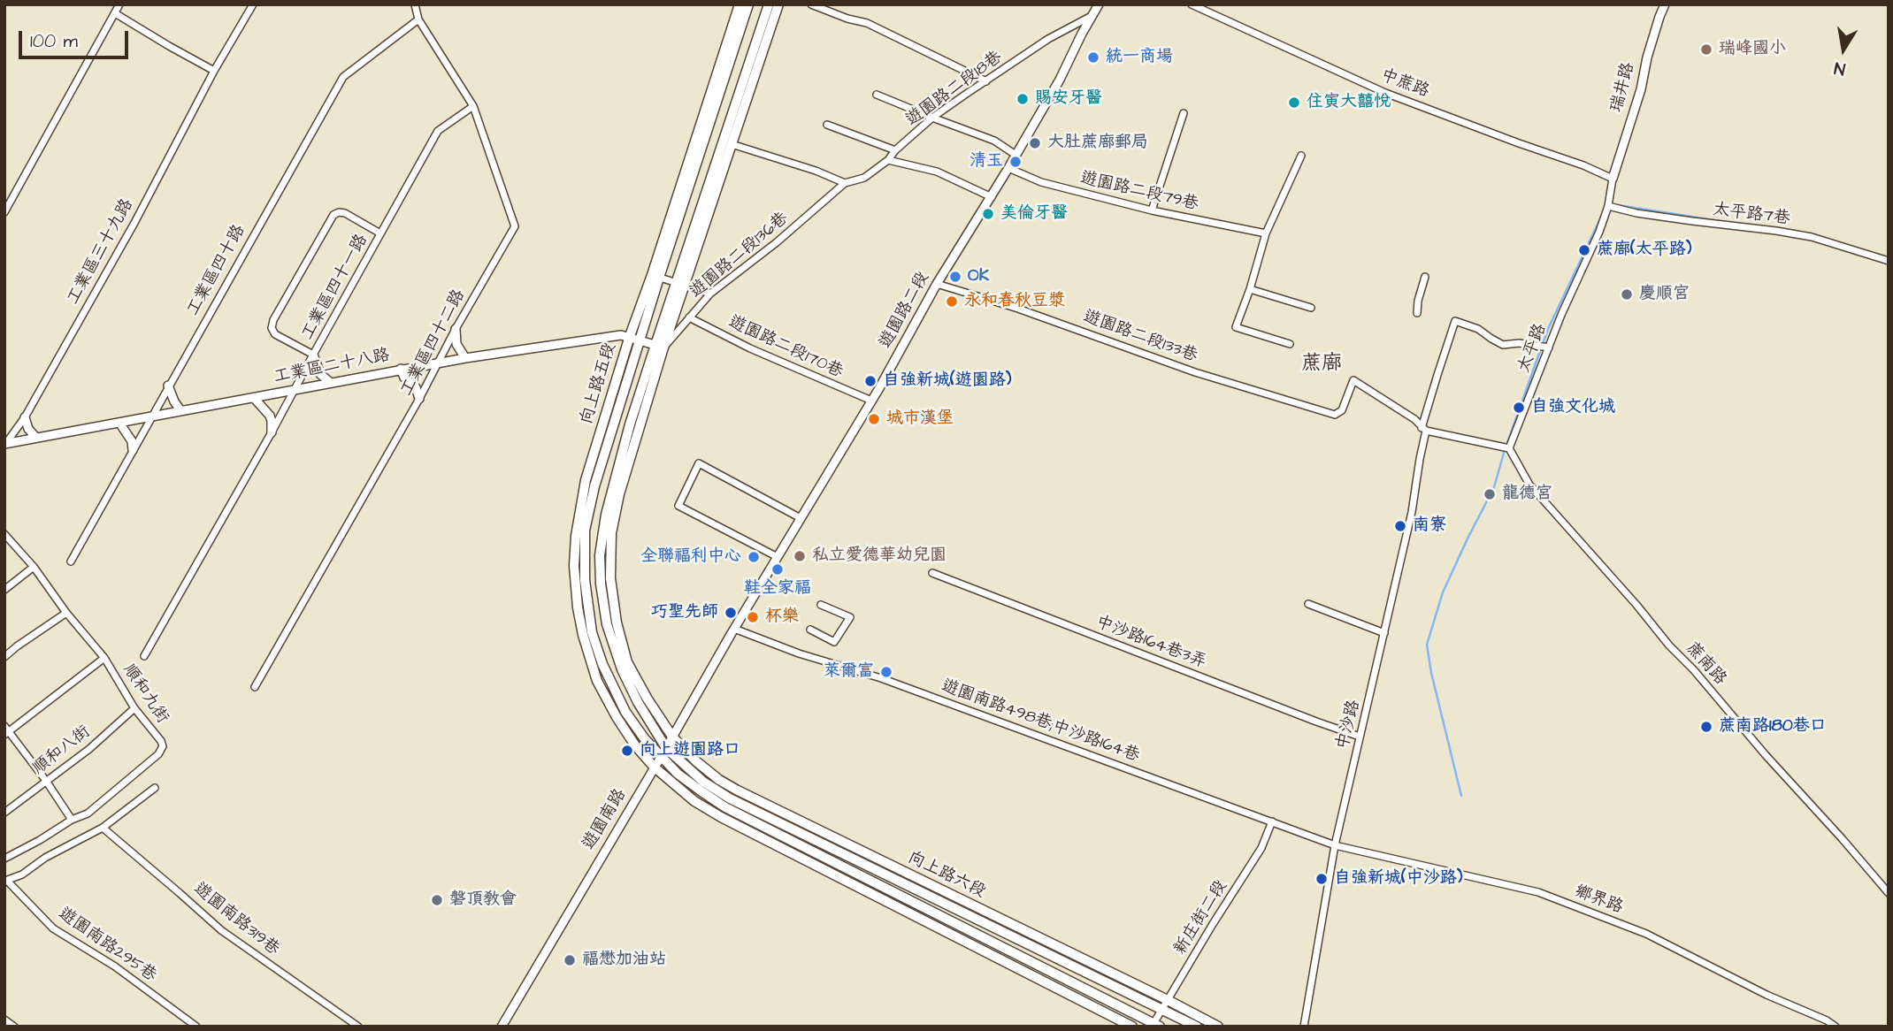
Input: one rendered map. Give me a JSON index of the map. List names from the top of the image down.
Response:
{
  "streets": {
    "main road": ["向上路五段", "向上路六段"],
    "street": [
      "中蔗路",
      "瑞井路",
      "遊園路二段18巷",
      "遊園路二段79巷",
      "太平路7巷",
      "工業區三十九路",
      "遊園路二段136巷",
      "工業區四十路",
      "工業區四十一路",
      "遊園路二段",
      "遊園路二段133巷",
      "工業區四十二路",
      "遊園路二段170巷",
      "太平路",
      "工業區二十八路",
      "中沙路164巷3弄",
      "蔗南路",
      "順和九街",
      "遊園南路498巷;中沙路164巷",
      "中沙路",
      "順和八街",
      "遊園南路",
      "鄉界路",
      "新庄街二段",
      "遊園南路319巷",
      "遊園南路295巷"
    ]
  },
  "crossings": [
    ["中蔗路", "瑞井路"],
    ["中蔗路", "太平路"],
    ["瑞井路", "太平路"],
    ["遊園路二段18巷", "遊園路二段136巷"],
    ["遊園路二段18巷", "遊園路二段"],
    ["遊園路二段79巷", "遊園路二段"],
    ["太平路7巷", "太平路"],
    ["工業區三十九路", "工業區二十八路"],
    ["遊園路二段136巷", "遊園路二段170巷"],
    ["遊園路二段136巷", "工業區二十八路"],
    ["工業區四十路", "工業區四十二路"],
    ["工業區四十路", "工業區二十八路"],
    ["工業區四十一路", "工業區四十二路"],
    ["工業區四十一路", "工業區二十八路"],
    ["遊園路二段", "遊園路二段133巷"],
    ["遊園路二段", "遊園路二段170巷"],
    ["遊園路二段", "遊園南路498巷;中沙路164巷"],
    ["遊園路二段", "遊園南路"],
    ["遊園路二段133巷", "中沙路"],
    ["工業區四十二路", "工業區二十八路"],
    ["太平路", "蔗南路"],
    ["太平路", "中沙路"],
    ["工業區二十八路", "向上路五段"],
    ["向上路五段", "遊園南路"],
    ["中沙路164巷3弄", "中沙路"],
    ["順和九街", "順和八街"],
    ["遊園南路498巷;中沙路164巷", "中沙路"],
    ["遊園南路498巷;中沙路164巷", "遊園南路"],
    ["遊園南路498巷;中沙路164巷", "鄉界路"],
    ["遊園南路498巷;中沙路164巷", "新庄街二段"],
    ["中沙路", "鄉界路"],
    ["遊園南路", "向上路六段"],
    ["向上路六段", "新庄街二段"]
  ],
  "districts": ["蔗廍"],
  "places": [
    "瑞峰國小",
    "統一商場",
    "賜安牙醫",
    "住寅大囍悅",
    "大肚蔗廍郵局",
    "清玉",
    "美倫牙醫",
    "蔗廍(太平路)",
    "OK",
    "慶順宮",
    "永和春秋豆漿",
    "自強新城(遊園路)",
    "自強文化城",
    "城市漢堡",
    "龍德宮",
    "南寮",
    "私立愛德華幼兒園",
    "全聯福利中心",
    "鞋全家福",
    "巧聖先師",
    "杯樂",
    "萊爾富",
    "蔗南路180巷口",
    "向上遊園路口",
    "自強新城(中沙路)",
    "磐頂教會",
    "福懋加油站"
  ],
  "scale_bar": "100 m",
  "north": "bottom"
}
